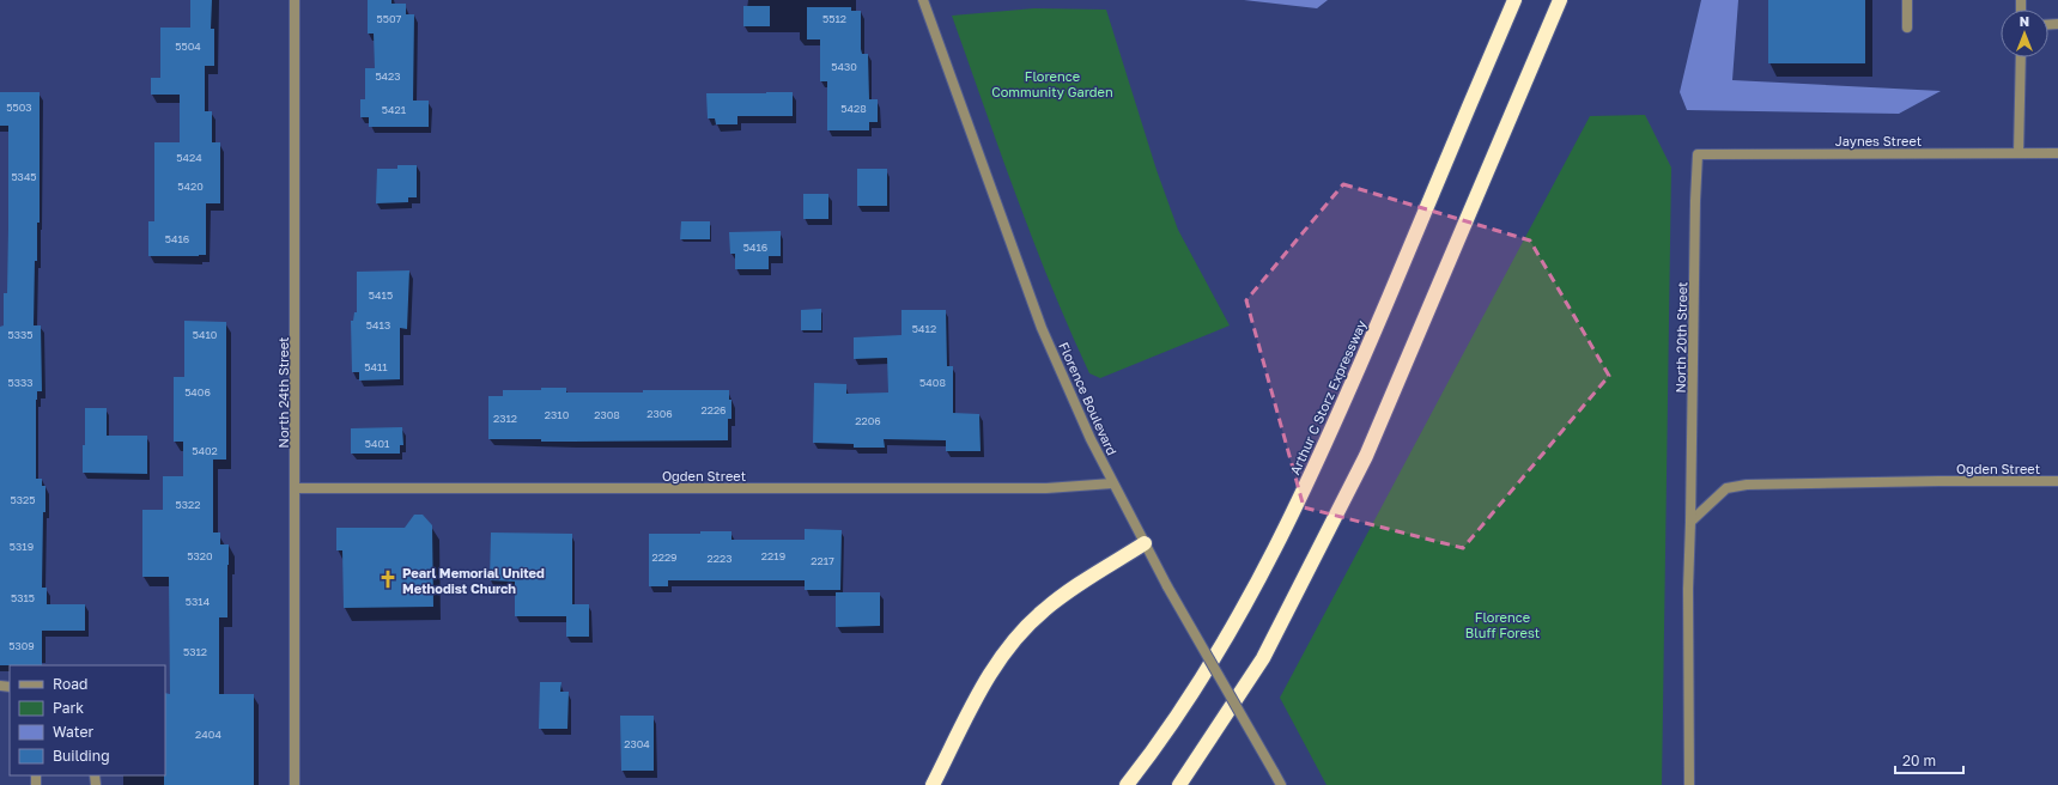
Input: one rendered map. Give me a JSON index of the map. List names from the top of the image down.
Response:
{
  "streets": {
    "highway": ["Arthur C Storz Expressway"],
    "street": [
      "Jaynes Street",
      "North 20th Street",
      "North 24th Street",
      "Florence Boulevard",
      "Ogden Street"
    ]
  },
  "crossings": [
    ["Jaynes Street", "North 20th Street"],
    ["North 20th Street", "Ogden Street"],
    ["North 24th Street", "Ogden Street"],
    ["Florence Boulevard", "Ogden Street"]
  ],
  "parks": ["Florence Community Garden", "Florence Bluff Forest"],
  "places": {
    "church": ["Pearl Memorial United Methodist Church"]
  },
  "house_numbers": [
    "5507",
    "5512",
    "5504",
    "5430",
    "5423",
    "5503",
    "5428",
    "5421",
    "5424",
    "5345",
    "5420",
    "5416",
    "5416",
    "5415",
    "5413",
    "5412",
    "5335",
    "5410",
    "5411",
    "5333",
    "5408",
    "5406",
    "2226",
    "2306",
    "2310",
    "2308",
    "2312",
    "2206",
    "5401",
    "5402",
    "5325",
    "5322",
    "5319",
    "5320",
    "2219",
    "2229",
    "2223",
    "2217",
    "5315",
    "5314",
    "5309",
    "5312",
    "2404",
    "2304"
  ],
  "legend": [
    "Road",
    "Park",
    "Water",
    "Building"
  ],
  "scale_bar": "20 m",
  "north": "top"
}
